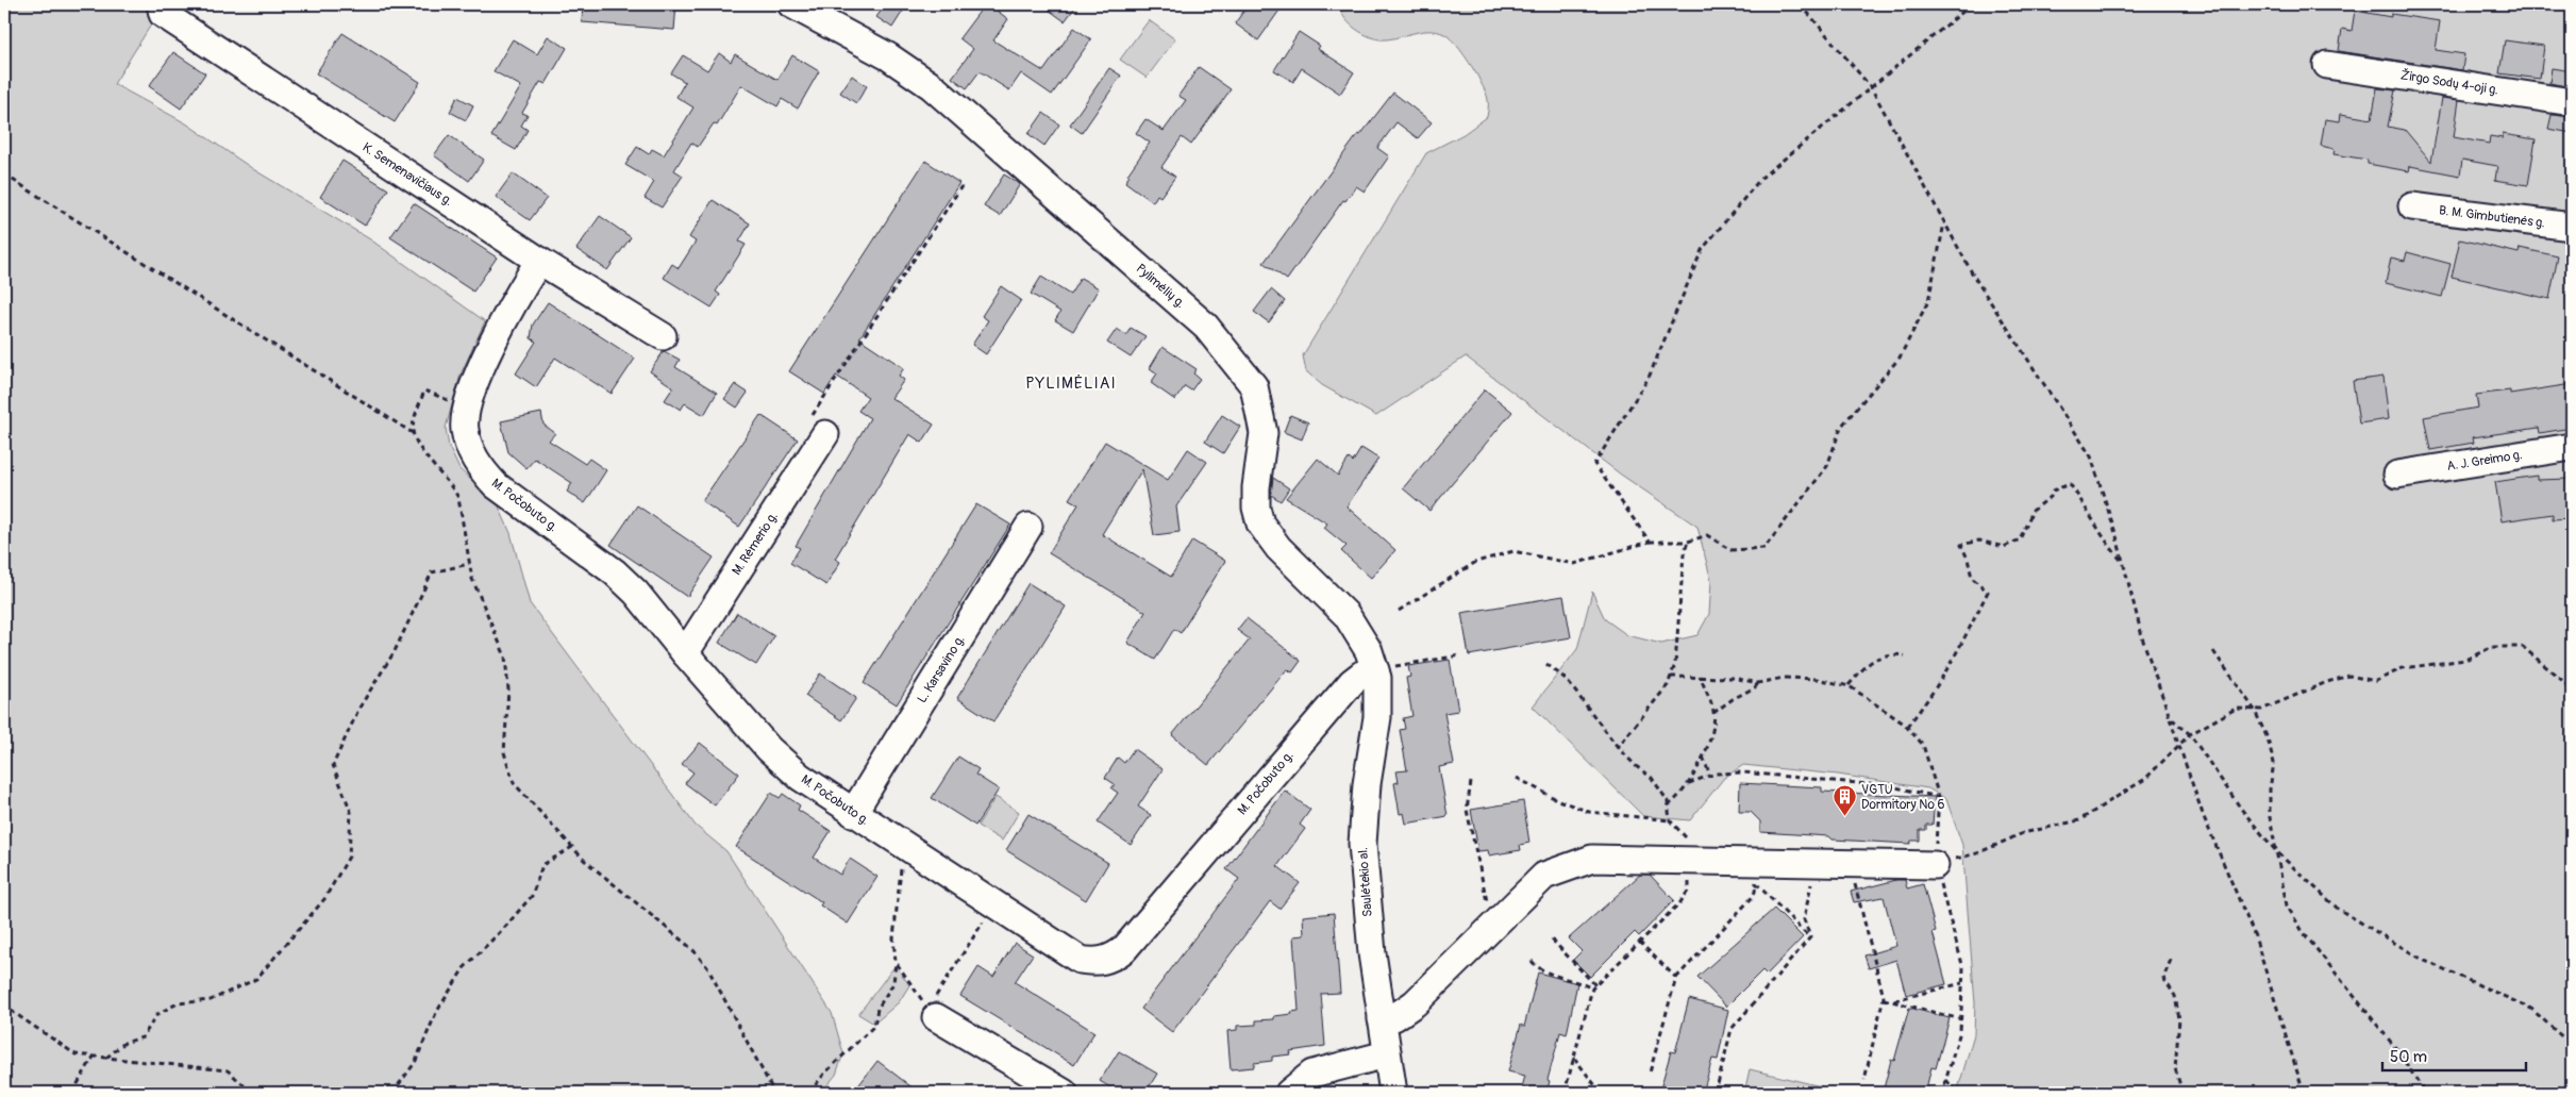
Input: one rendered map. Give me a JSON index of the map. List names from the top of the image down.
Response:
{
  "streets": {
    "street": [
      "Žirgo Sodų 4-oji g.",
      "K. Semenavičiaus g.",
      "B. M. Gimbutienės g.",
      "Pylimėlių g.",
      "A. J. Greimo g.",
      "M. Počobuto g.",
      "M. Rėmerio g.",
      "L. Karsavino g.",
      "Saulėtekio al."
    ]
  },
  "crossings": [
    ["K. Semenavičiaus g.", "M. Počobuto g."],
    ["Pylimėlių g.", "M. Počobuto g."],
    ["Pylimėlių g.", "Saulėtekio al."],
    ["M. Počobuto g.", "M. Rėmerio g."],
    ["M. Počobuto g.", "L. Karsavino g."],
    ["M. Počobuto g.", "Saulėtekio al."]
  ],
  "districts": ["PYLIMĖLIAI"],
  "places": {
    "building": ["VGTU Dormitory No 6"]
  },
  "scale_bar": "50 m"
}
